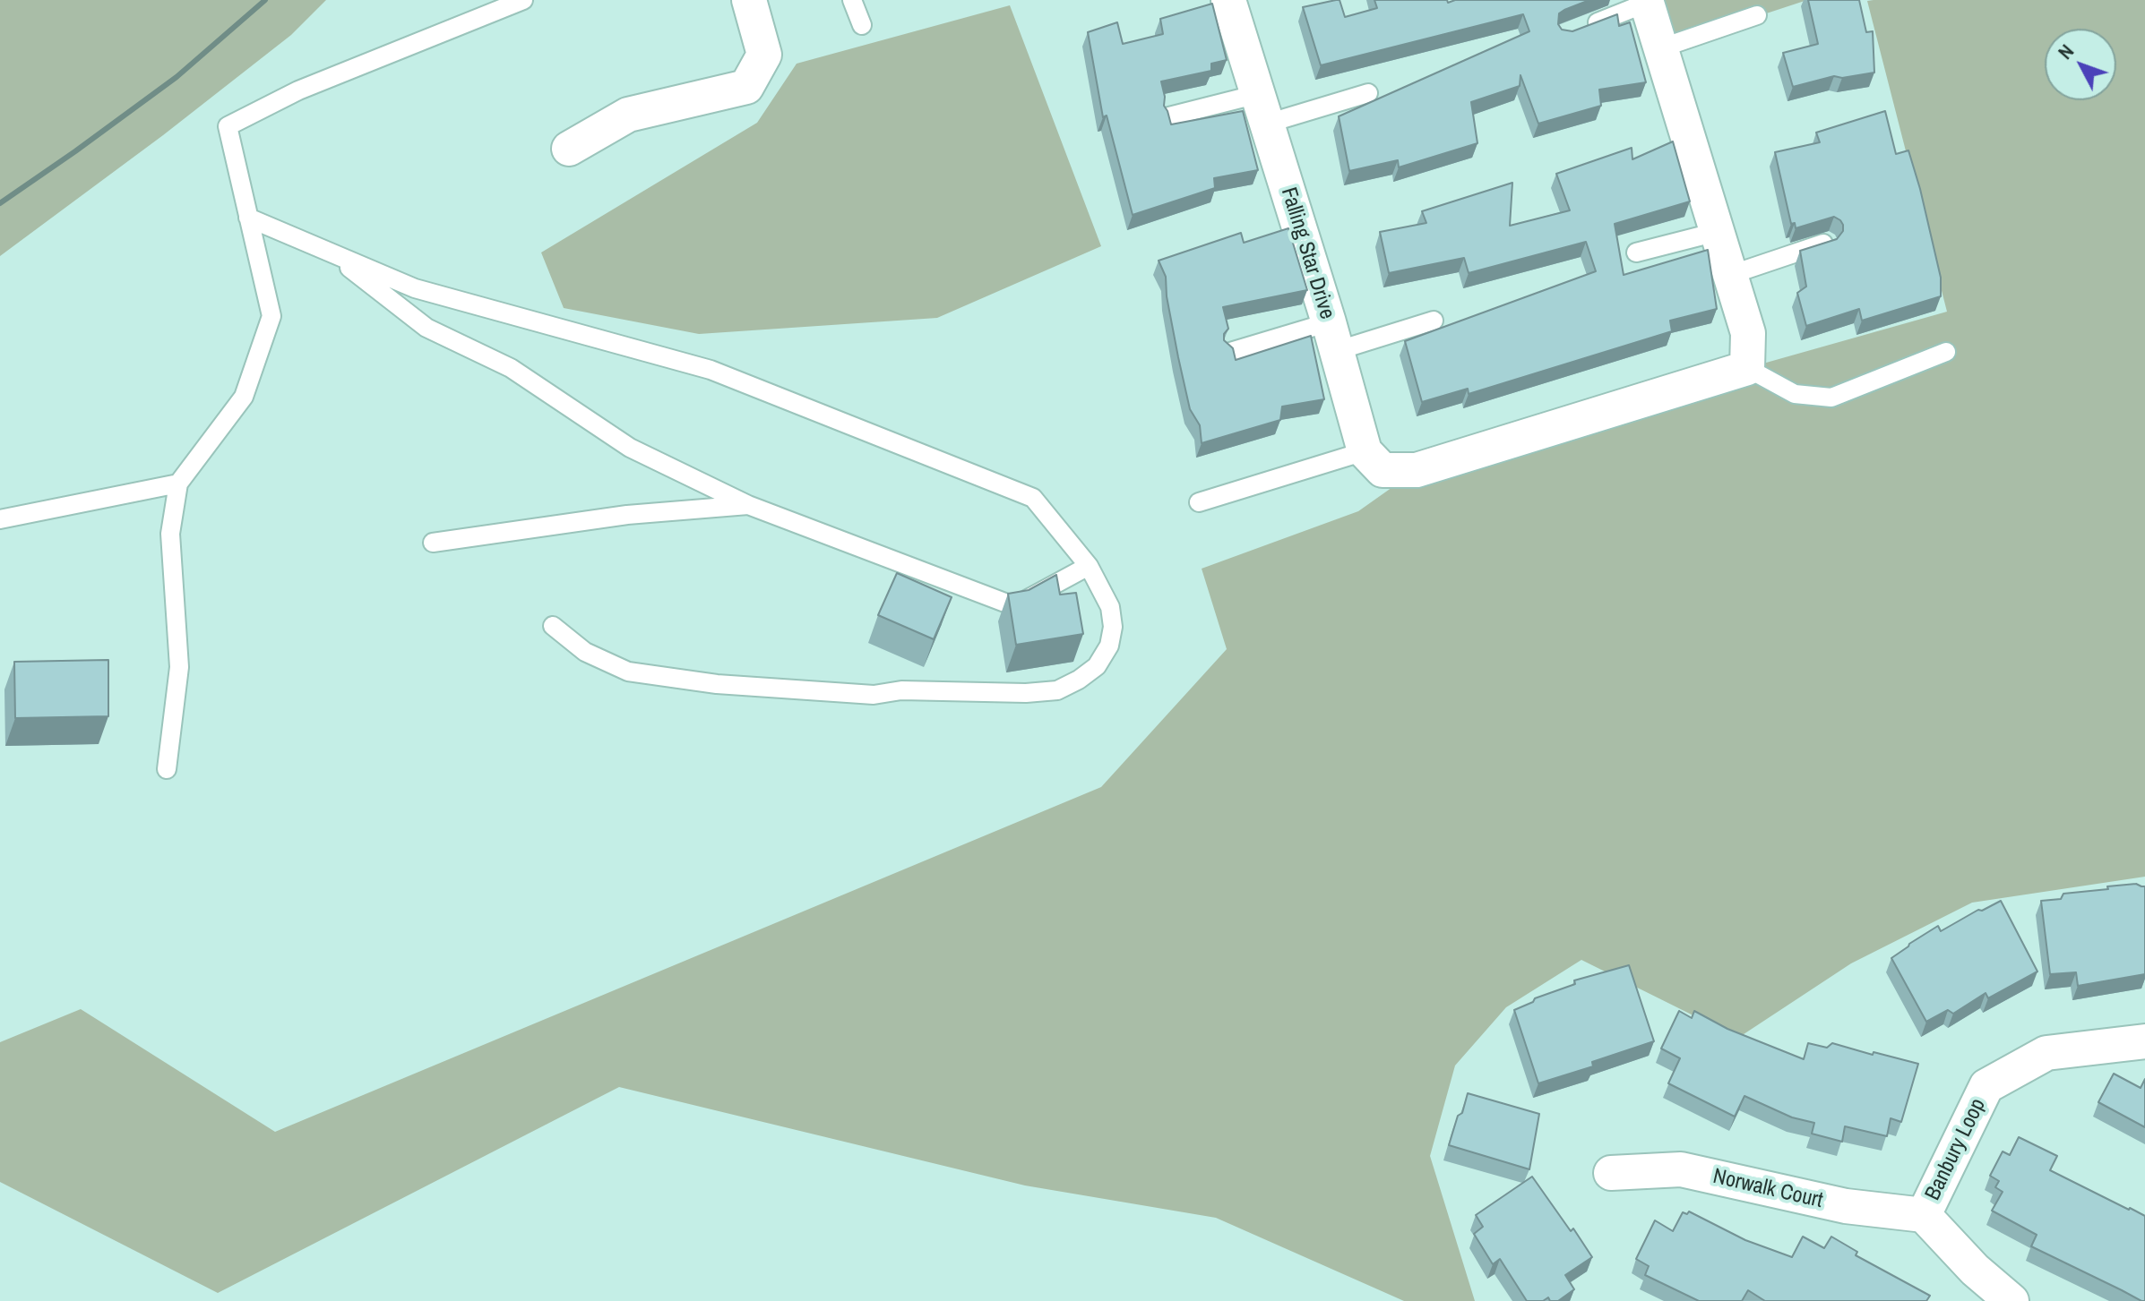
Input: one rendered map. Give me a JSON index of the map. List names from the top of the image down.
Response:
{
  "streets": {
    "street": ["Falling Star Drive", "Banbury Loop", "Norwalk Court"]
  },
  "crossings": [
    ["Banbury Loop", "Norwalk Court"]
  ],
  "north": "top left"
}
